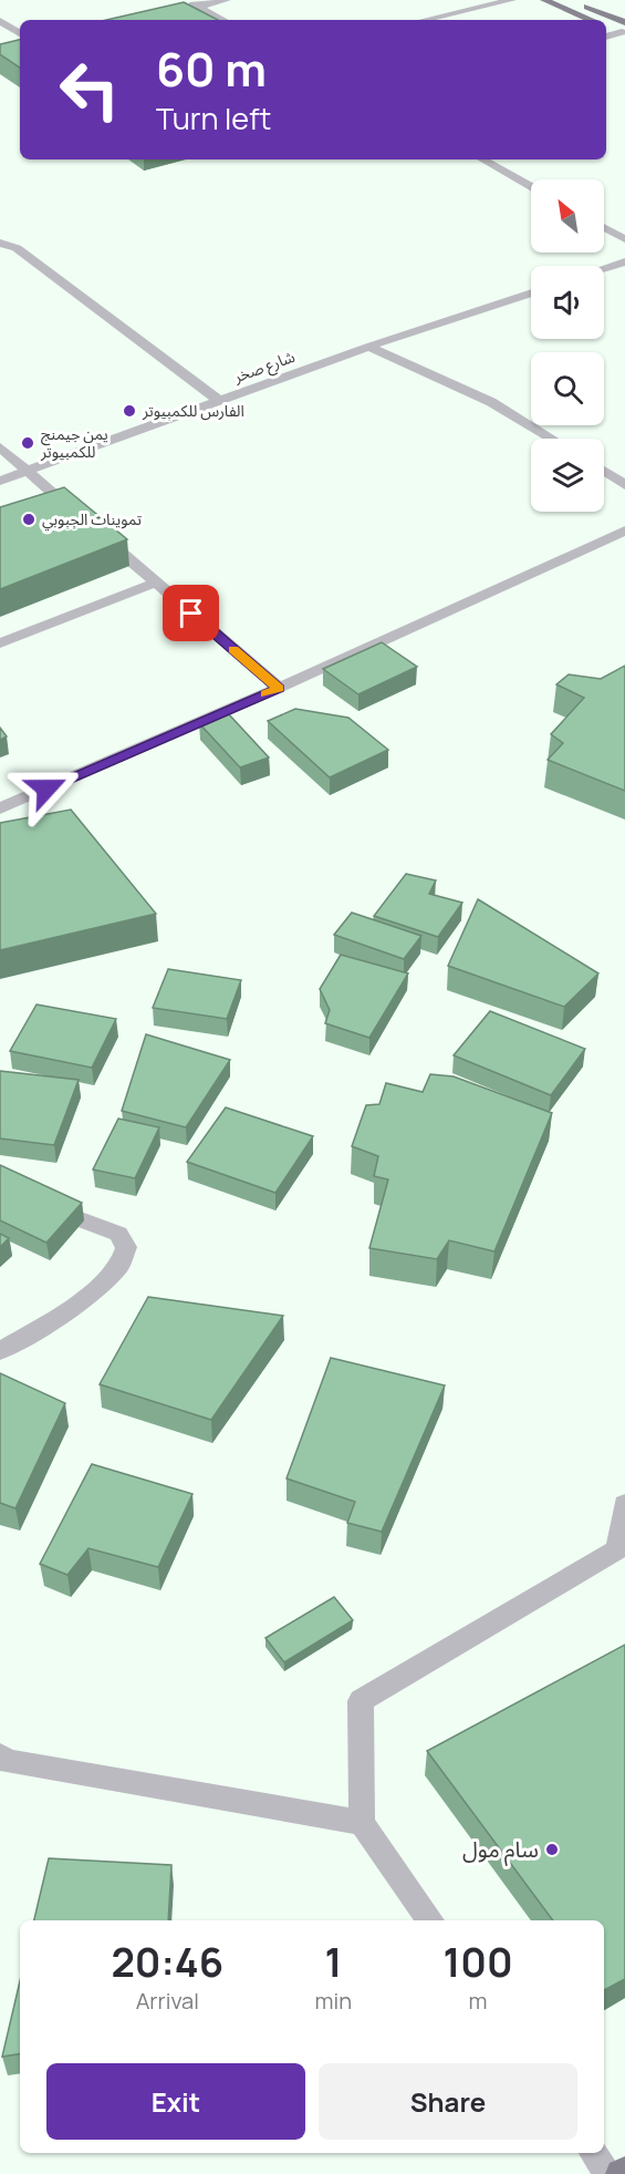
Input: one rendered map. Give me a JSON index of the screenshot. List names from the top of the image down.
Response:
{
  "streets": {
    "street": ["شارع صخر"]
  },
  "places": [
    "الفارس للكمبيوتر",
    "يمن جيمنج للكمبيوتر",
    "تموينات الجبوبي",
    "سام مول"
  ],
  "north": "top left",
  "page": {
    "turn": ["60 m", "Turn left"],
    "eta": [
      "20:46",
      "Arrival",
      "1",
      "min",
      "100",
      "m"
    ],
    "buttons": ["Exit", "Share"]
  }
}
